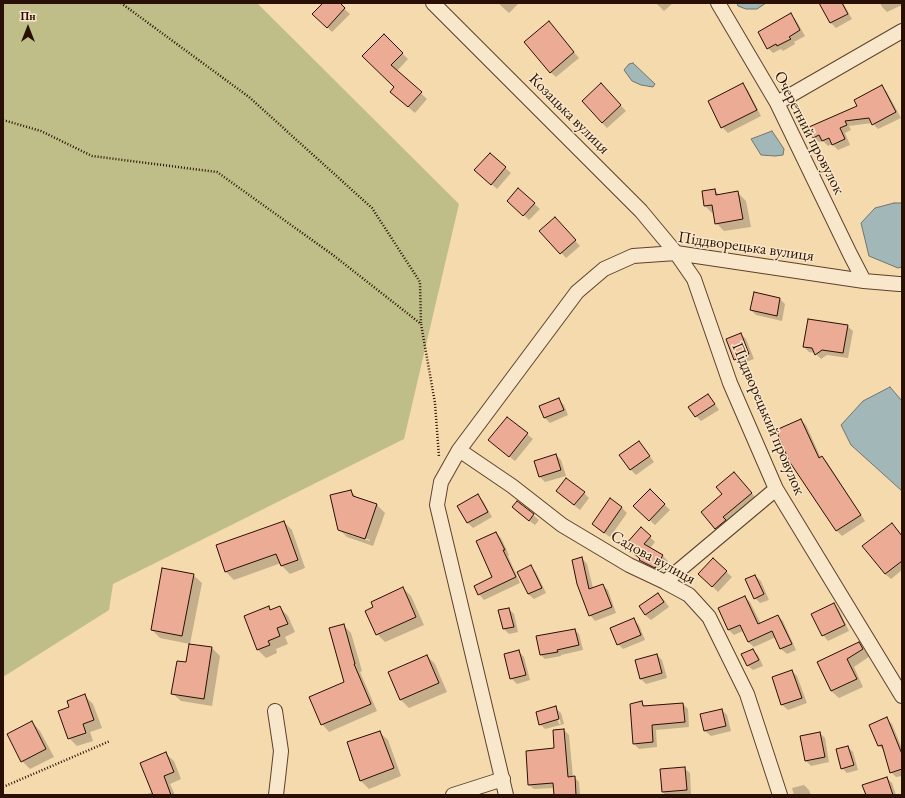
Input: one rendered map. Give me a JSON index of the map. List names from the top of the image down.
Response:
{
  "streets": {
    "street": [
      "Козацька вулиця",
      "Очеретний провулок",
      "Піддворецька вулиця",
      "Піддворецький провулок",
      "Садова вулиця"
    ]
  },
  "crossings": [
    ["Козацька вулиця", "Піддворецька вулиця"],
    ["Козацька вулиця", "Піддворецький провулок"],
    ["Очеретний провулок", "Піддворецька вулиця"],
    ["Піддворецька вулиця", "Піддворецький провулок"],
    ["Піддворецька вулиця", "Садова вулиця"]
  ],
  "north": "top"
}
